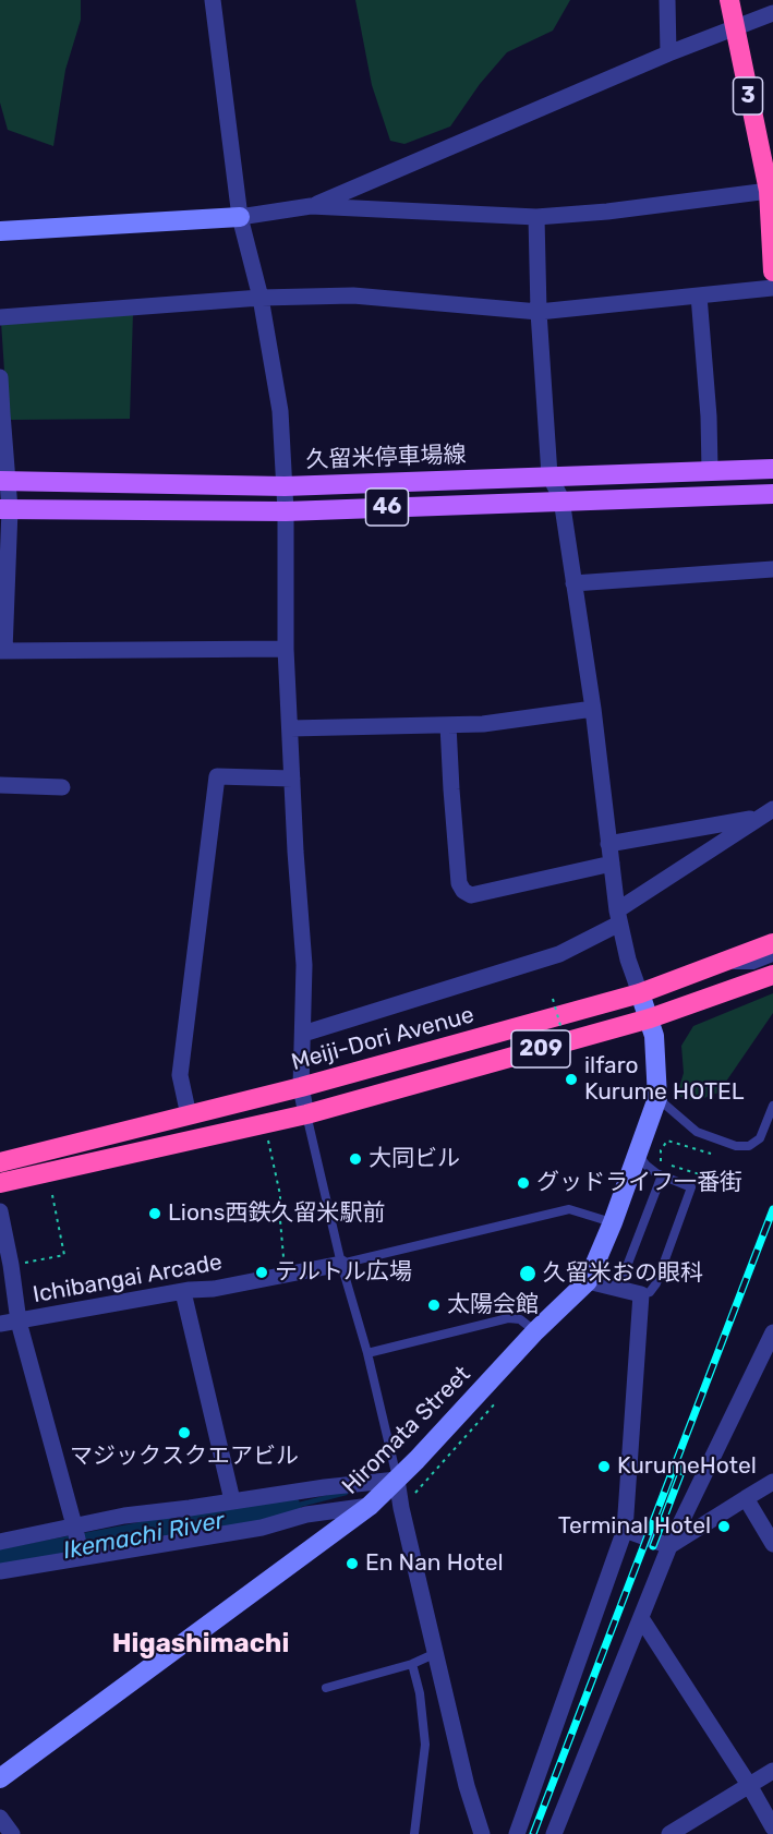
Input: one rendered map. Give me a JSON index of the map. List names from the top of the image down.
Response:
{
  "streets": {
    "highway": ["3", "Meiji-Dori Avenue", "209"],
    "main road": ["久留米停車場線", "46"],
    "street": ["Ichibangai Arcade", "Hiromata Street"]
  },
  "crossings": [
    ["Meiji-Dori Avenue", "Hiromata Street"],
    ["209", "Hiromata Street"]
  ],
  "districts": ["Higashimachi"],
  "water": ["Ikemachi River"],
  "places": [
    "ilfaro Kurume HOTEL",
    "大同ビル",
    "グッドライフ一番街",
    "Lions西鉄久留米駅前",
    "テルトル広場",
    "久留米おの眼科",
    "太陽会館",
    "マジックスクエアビル",
    "KurumeHotel",
    "Terminal Hotel",
    "En Nan Hotel"
  ]
}
